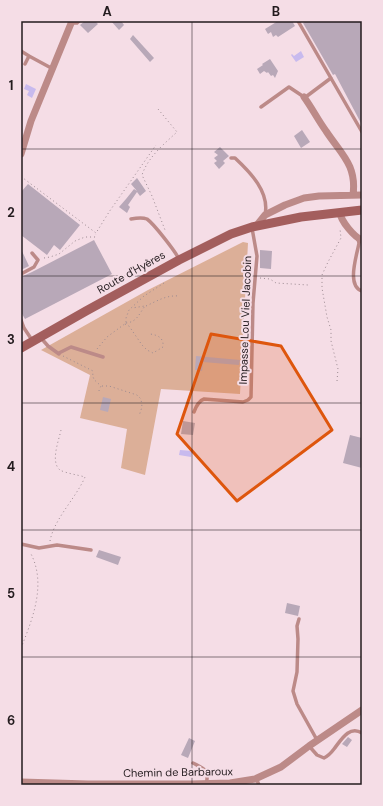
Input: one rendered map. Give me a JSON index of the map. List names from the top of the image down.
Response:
{
  "streets": {
    "main road": ["Route d'Hyères"],
    "street": ["Chemin de Barbaroux"],
    "lane": ["Impasse Lou Viel Jacobin"]
  },
  "crossings": [
    ["Route d'Hyères", "Impasse Lou Viel Jacobin"]
  ],
  "grid": {
    "columns": ["A", "B"],
    "rows": [
      "1",
      "2",
      "3",
      "4",
      "5",
      "6"
    ]
  }
}
